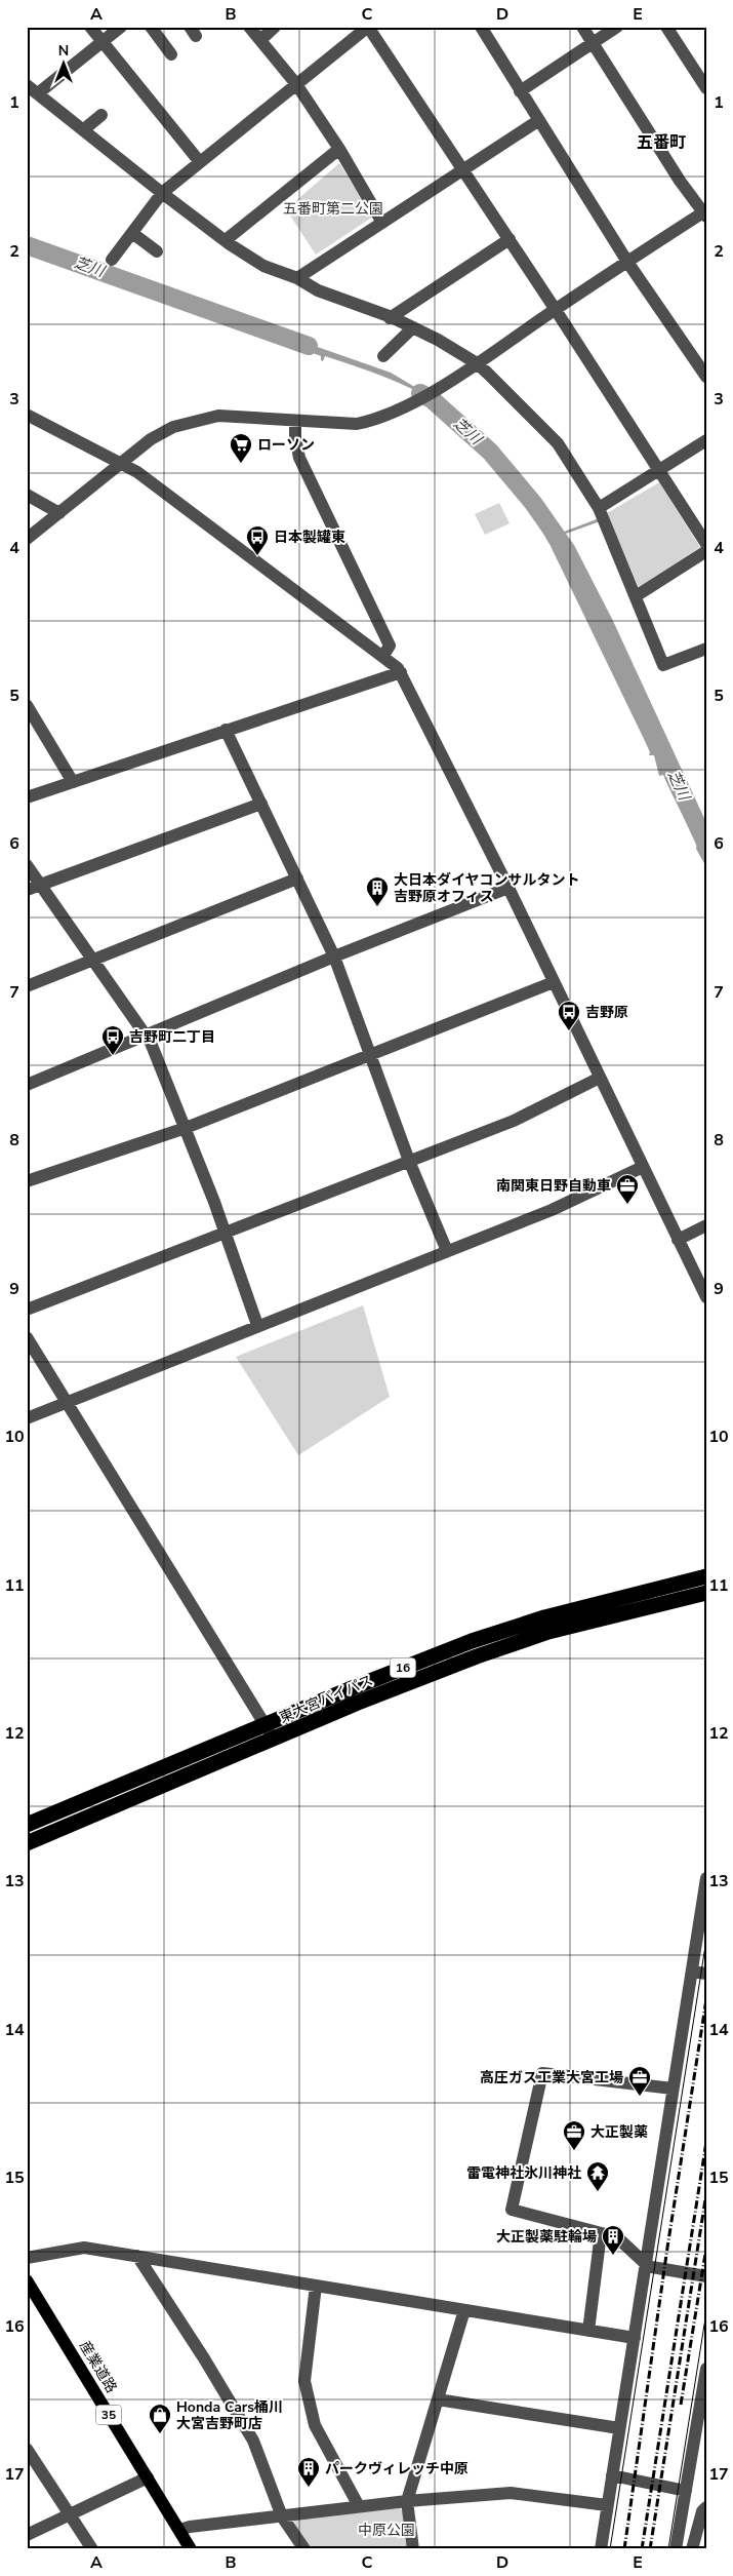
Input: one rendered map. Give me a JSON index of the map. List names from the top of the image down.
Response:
{
  "streets": {
    "highway": ["16", "東大宮バイパス"],
    "main road": ["産業道路", "35"]
  },
  "districts": ["五番町"],
  "water": ["芝川"],
  "parks": ["五番町第二公園", "中原公園"],
  "places": {
    "supermarket": ["ローソン"],
    "bus stop": ["日本製罐東", "吉野原", "吉野町二丁目"],
    "building": ["大日本ダイヤコンサルタント 吉野原オフィス", "大正製薬駐輪場", "パークヴィレッチ中原"],
    "office": ["南関東日野自動車", "高圧ガス工業大宮工場", "大正製薬"],
    "temple": ["雷電神社氷川神社"],
    "shop": ["Honda Cars桶川 大宮吉野町店"]
  },
  "north": "top",
  "grid": {
    "columns": [
      "A",
      "B",
      "C",
      "D",
      "E"
    ],
    "rows": [
      "1",
      "2",
      "3",
      "4",
      "5",
      "6",
      "7",
      "8",
      "9",
      "10",
      "11",
      "12",
      "13",
      "14",
      "15",
      "16",
      "17"
    ]
  }
}
